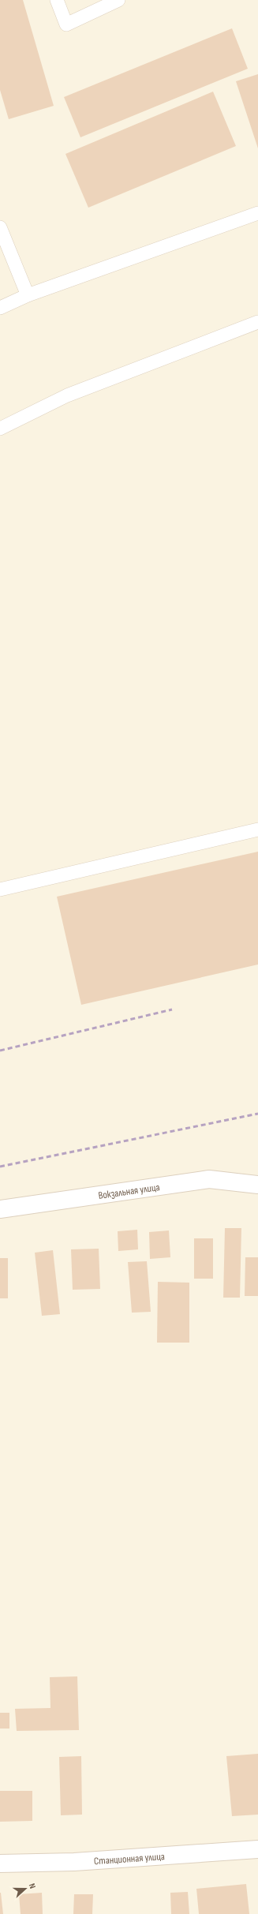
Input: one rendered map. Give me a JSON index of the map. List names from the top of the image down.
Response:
{
  "streets": {
    "street": ["Вокзальная улица", "Станционная улица"]
  },
  "north": "right"
}
